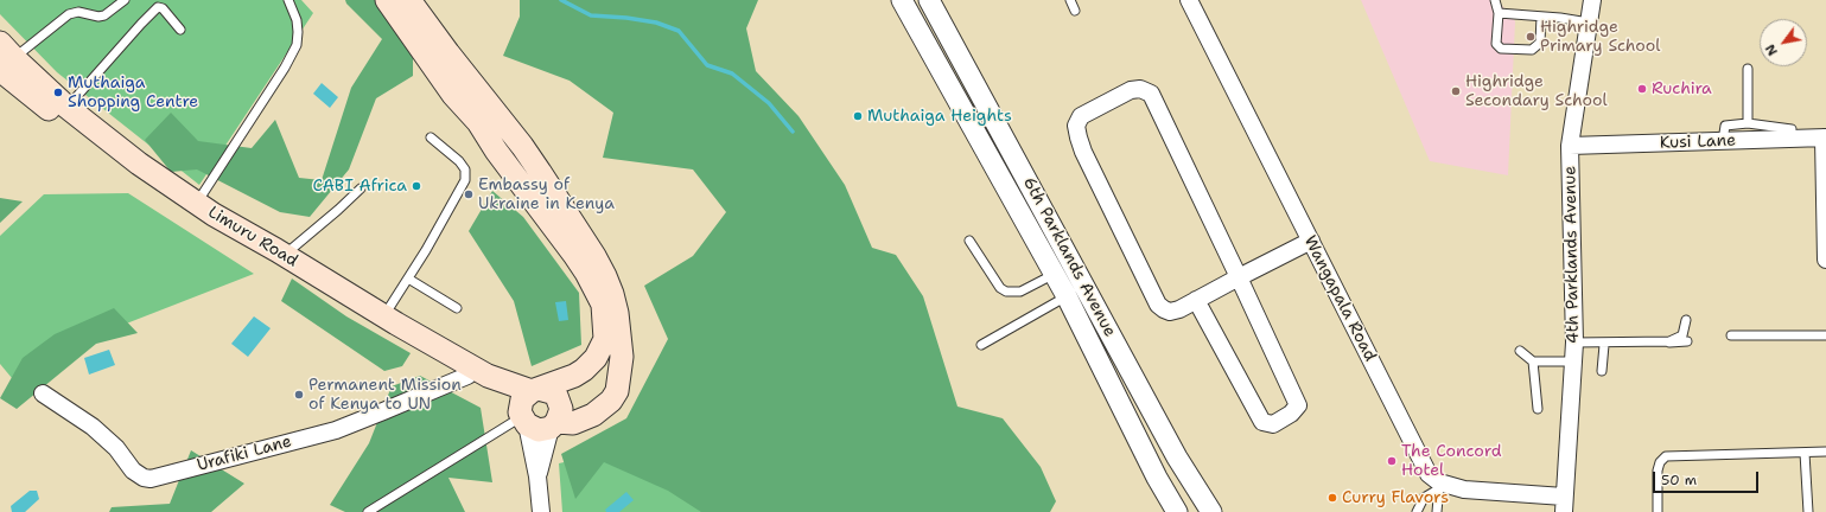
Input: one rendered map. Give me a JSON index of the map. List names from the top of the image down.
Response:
{
  "streets": {
    "main road": ["Limuru Road"],
    "street": [
      "Kusi Lane",
      "4th Parklands Avenue",
      "6th Parklands Avenue",
      "Wangapala Road",
      "Urafiki Lane"
    ]
  },
  "crossings": [
    ["Kusi Lane", "4th Parklands Avenue"],
    ["Limuru Road", "Urafiki Lane"]
  ],
  "places": [
    "Highridge Primary School",
    "Ruchira",
    "Highridge Secondary School",
    "Muthaiga Shopping Centre",
    "Muthaiga Heights",
    "CABI Africa",
    "Embassy of Ukraine in Kenya",
    "Permanent Mission of Kenya to UN",
    "The Concord Hotel",
    "Curry Flavors"
  ],
  "scale_bar": "50 m",
  "north": "bottom left"
}
